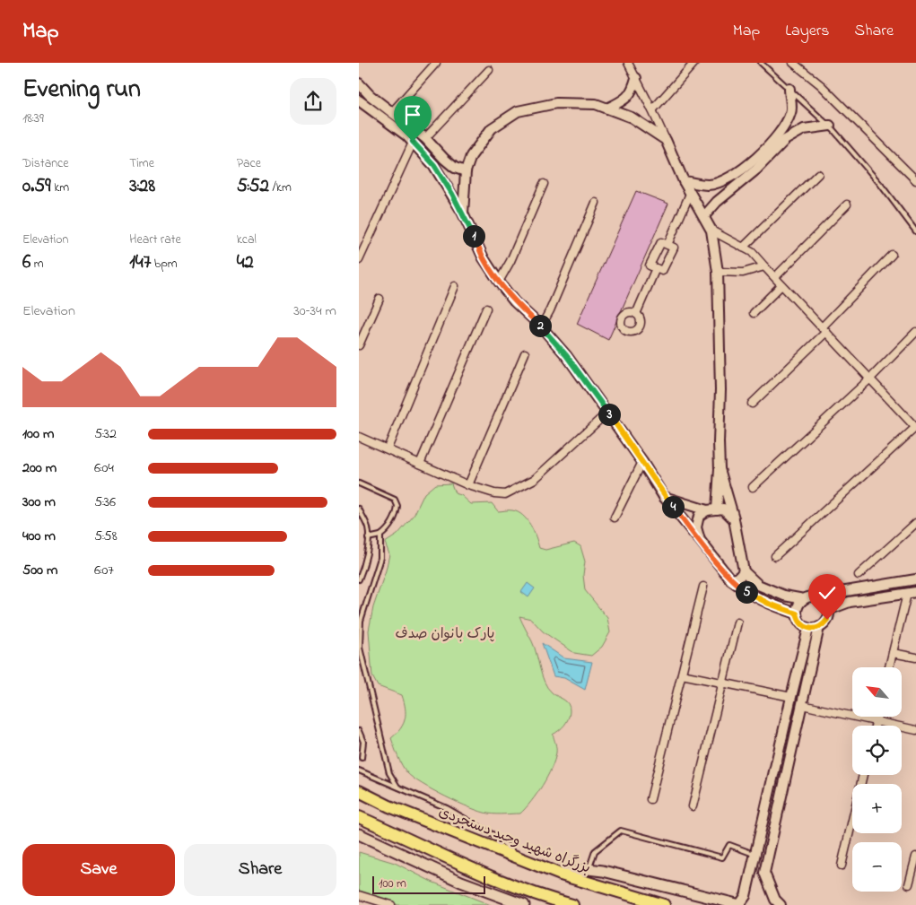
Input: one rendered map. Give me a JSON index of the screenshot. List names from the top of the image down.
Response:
{
  "streets": {
    "highway": ["بزرگراه شهید وحید دستجردی"]
  },
  "parks": ["پارک بانوان صدف"],
  "scale_bar": "100 m",
  "north": "top left",
  "page": {
    "header": "Map",
    "nav": ["Map", "Layers", "Share"],
    "heading": ["Evening run", "18:39"],
    "stats": [
      ["Distance", "0.59 km"],
      ["Time", "3:28"],
      ["Pace", "5:52 /km"],
      ["Elevation", "6 m"],
      ["Heart rate", "147 bpm"],
      ["kcal", "42"]
    ],
    "pins": [
      "1",
      "2",
      "3",
      "4",
      "5"
    ],
    "chart": ["Elevation", "30–34 m"],
    "list": [
      {
        "name": "100 m",
        "note": "5:32"
      },
      {
        "name": "200 m",
        "note": "6:04"
      },
      {
        "name": "300 m",
        "note": "5:36"
      },
      {
        "name": "400 m",
        "note": "5:58"
      },
      {
        "name": "500 m",
        "note": "6:07"
      }
    ],
    "map_buttons": ["+", "−"],
    "buttons": ["Save", "Share"],
    "scale": "100 m"
  }
}
